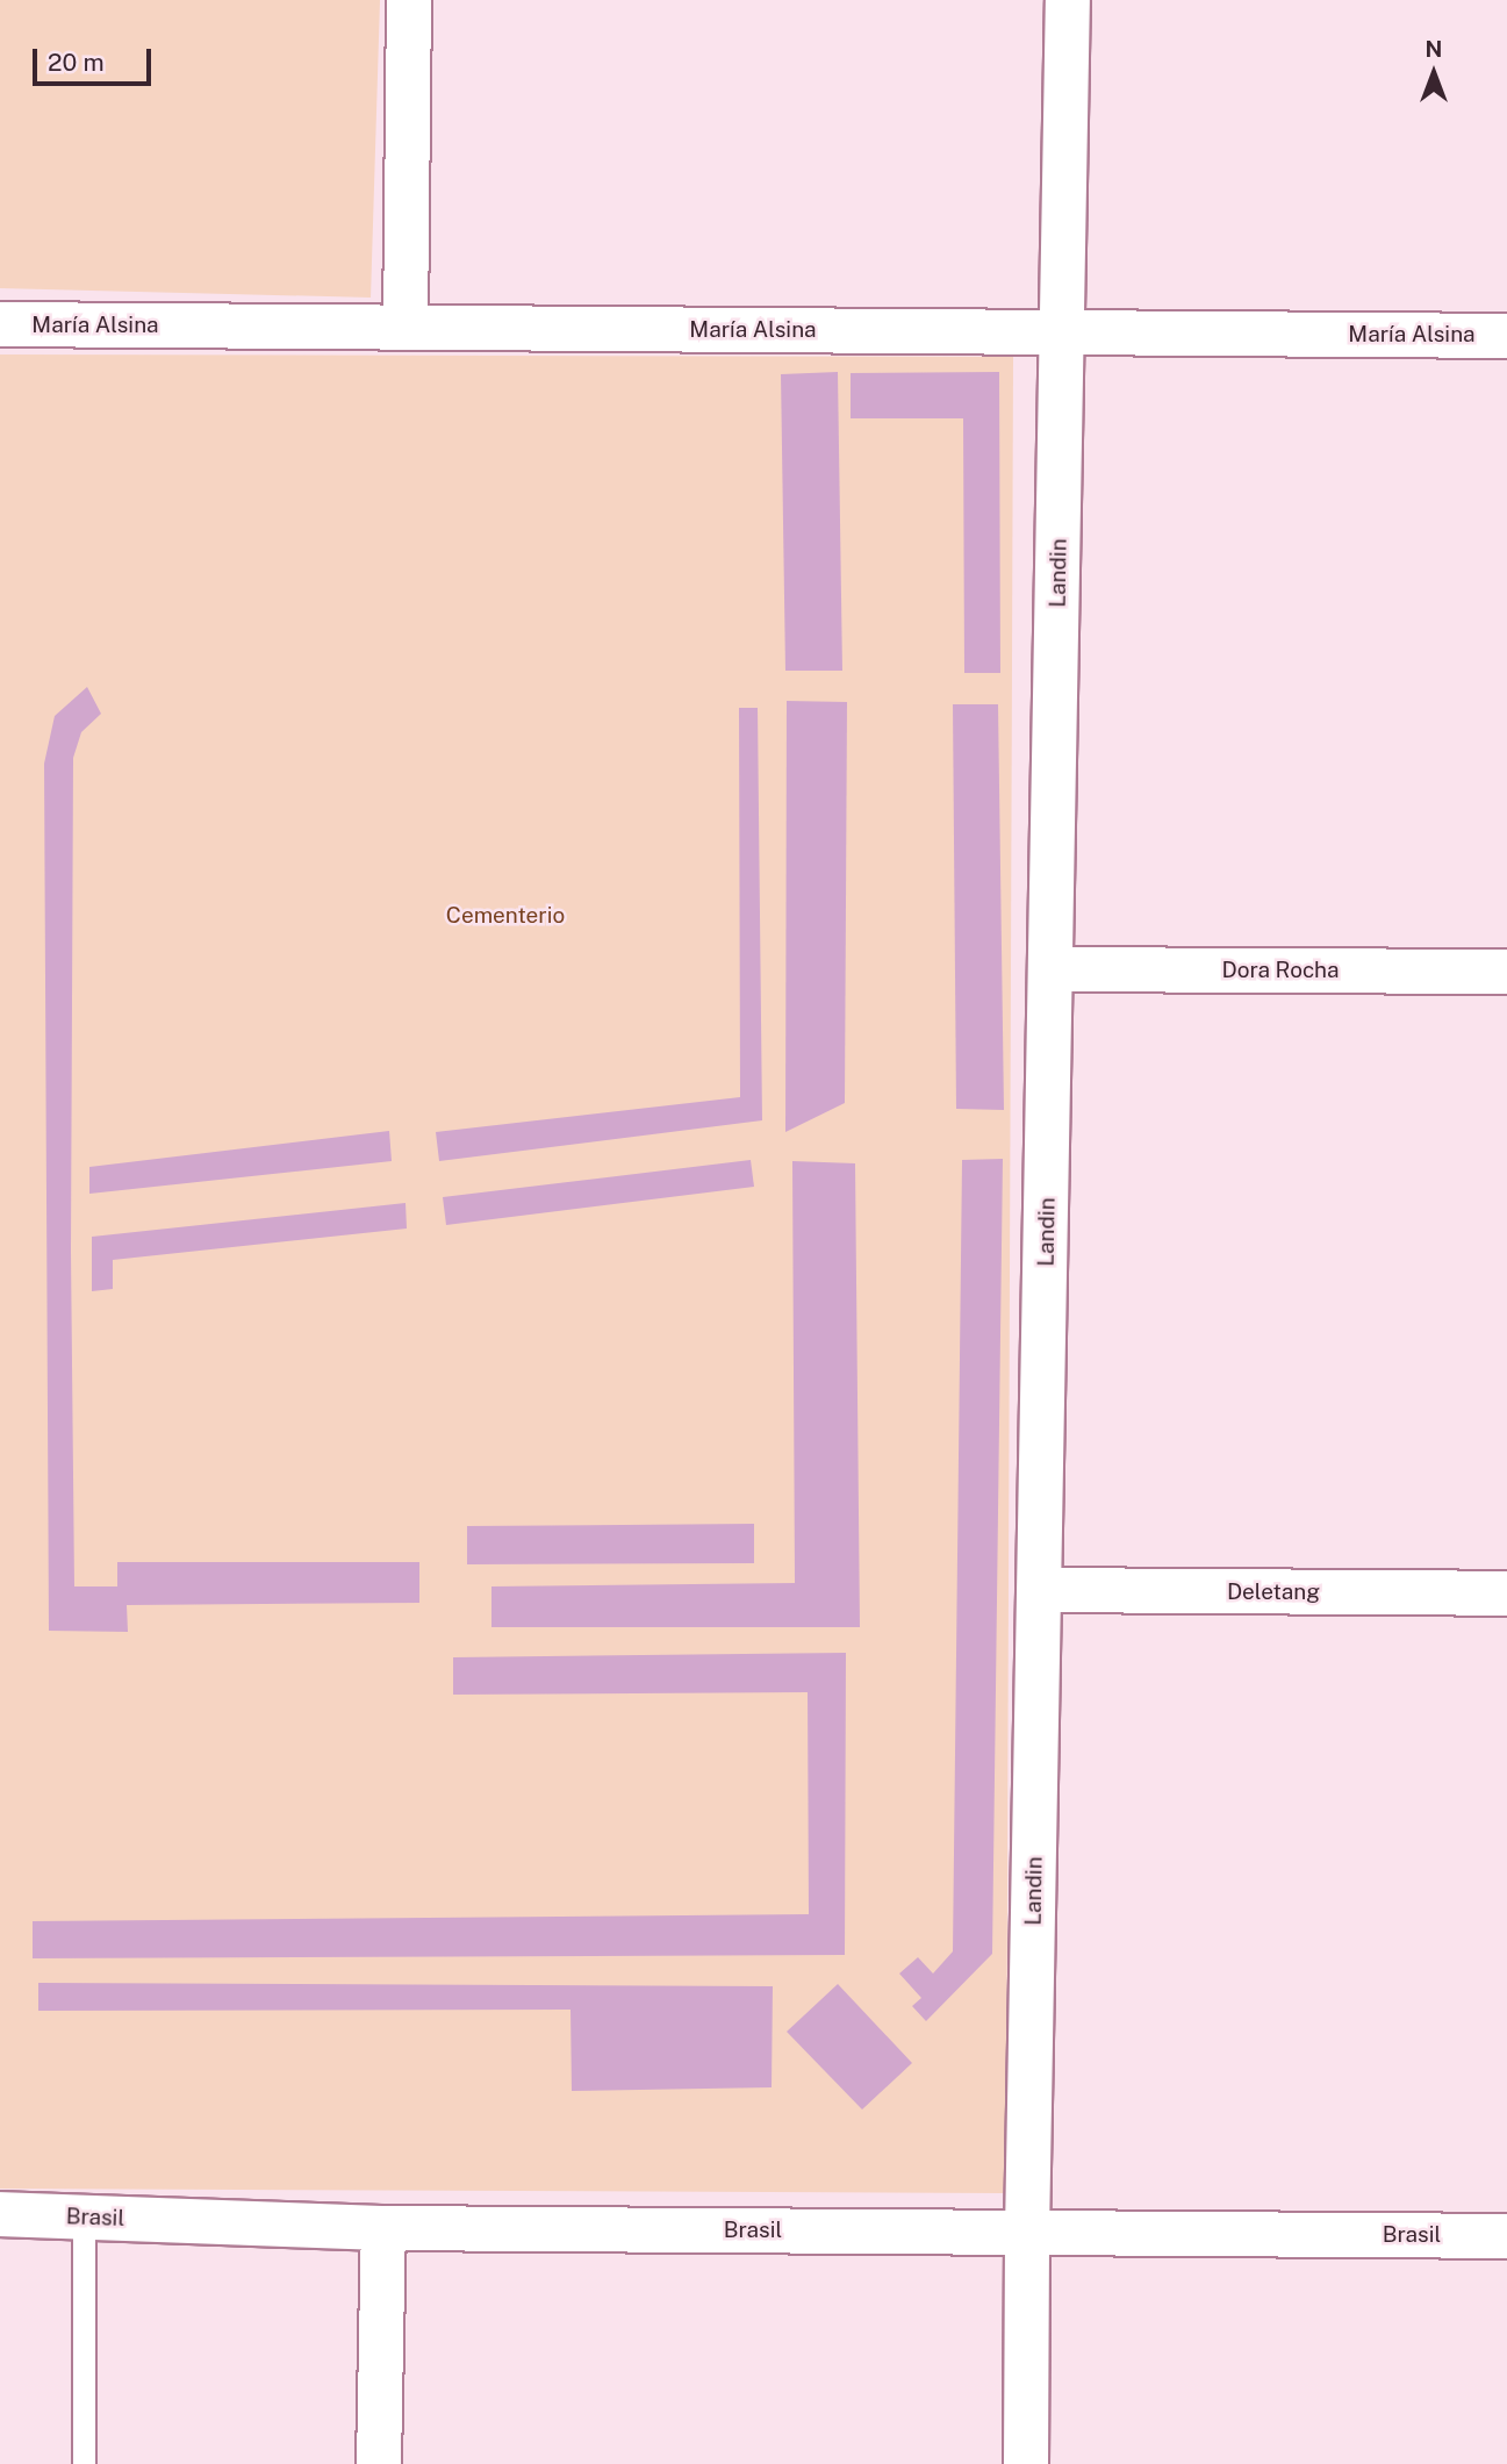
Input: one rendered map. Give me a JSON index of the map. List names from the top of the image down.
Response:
{
  "streets": {
    "street": [
      "María Alsina",
      "Landin",
      "Dora Rocha",
      "Deletang",
      "Brasil"
    ]
  },
  "crossings": [
    ["María Alsina", "Landin"],
    ["Landin", "Dora Rocha"],
    ["Landin", "Deletang"],
    ["Landin", "Brasil"]
  ],
  "parks": ["Cementerio"],
  "scale_bar": "20 m",
  "north": "top"
}
